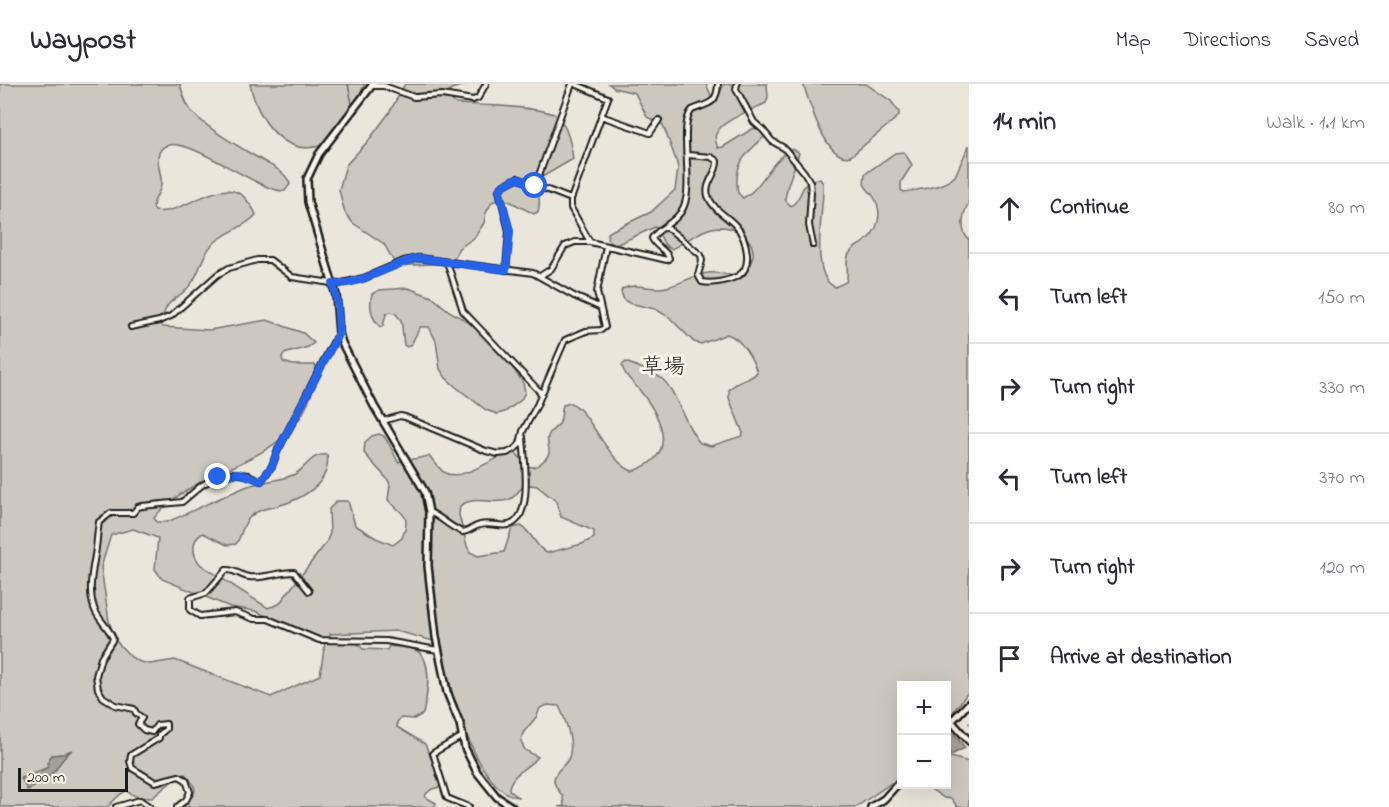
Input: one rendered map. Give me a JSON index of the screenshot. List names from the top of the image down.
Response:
{
  "districts": ["草場"],
  "scale_bar": "200 m",
  "page": {
    "header": "Waypost",
    "nav": ["Map", "Directions", "Saved"],
    "heading": ["14 min", "Walk · 1.1 km"],
    "list": [
      ["Continue", "80 m"],
      ["Turn left", "150 m"],
      ["Turn right", "330 m"],
      ["Turn left", "370 m"],
      ["Turn right", "120 m"],
      "Arrive at destination"
    ],
    "map_buttons": ["+", "−"],
    "scale": "200 m"
  }
}
